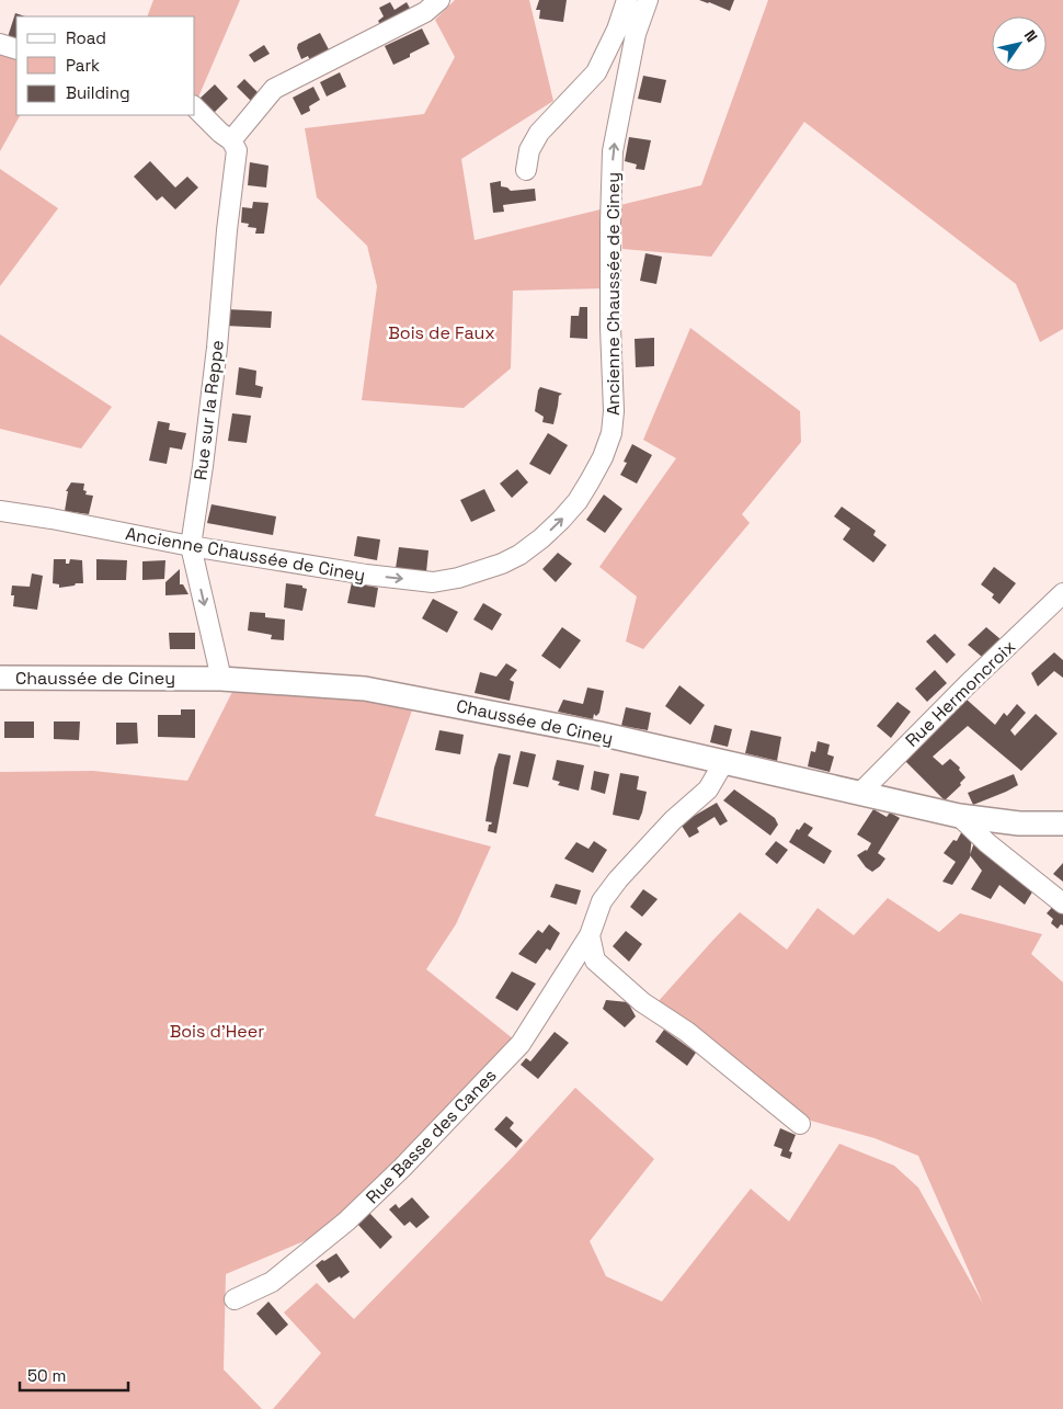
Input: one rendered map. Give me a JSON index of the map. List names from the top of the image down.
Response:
{
  "streets": {
    "main road": ["Chaussée de Ciney"],
    "street": [
      "Ancienne Chaussée de Ciney",
      "Rue sur la Reppe",
      "Rue Hermoncroix",
      "Rue Basse des Canes"
    ]
  },
  "crossings": [
    ["Ancienne Chaussée de Ciney", "Rue sur la Reppe"],
    ["Rue sur la Reppe", "Chaussée de Ciney"],
    ["Chaussée de Ciney", "Rue Hermoncroix"],
    ["Chaussée de Ciney", "Rue Basse des Canes"]
  ],
  "parks": ["Bois de Faux", "Bois d'Heer"],
  "legend": ["Road", "Park", "Building"],
  "scale_bar": "50 m",
  "north": "top right"
}
